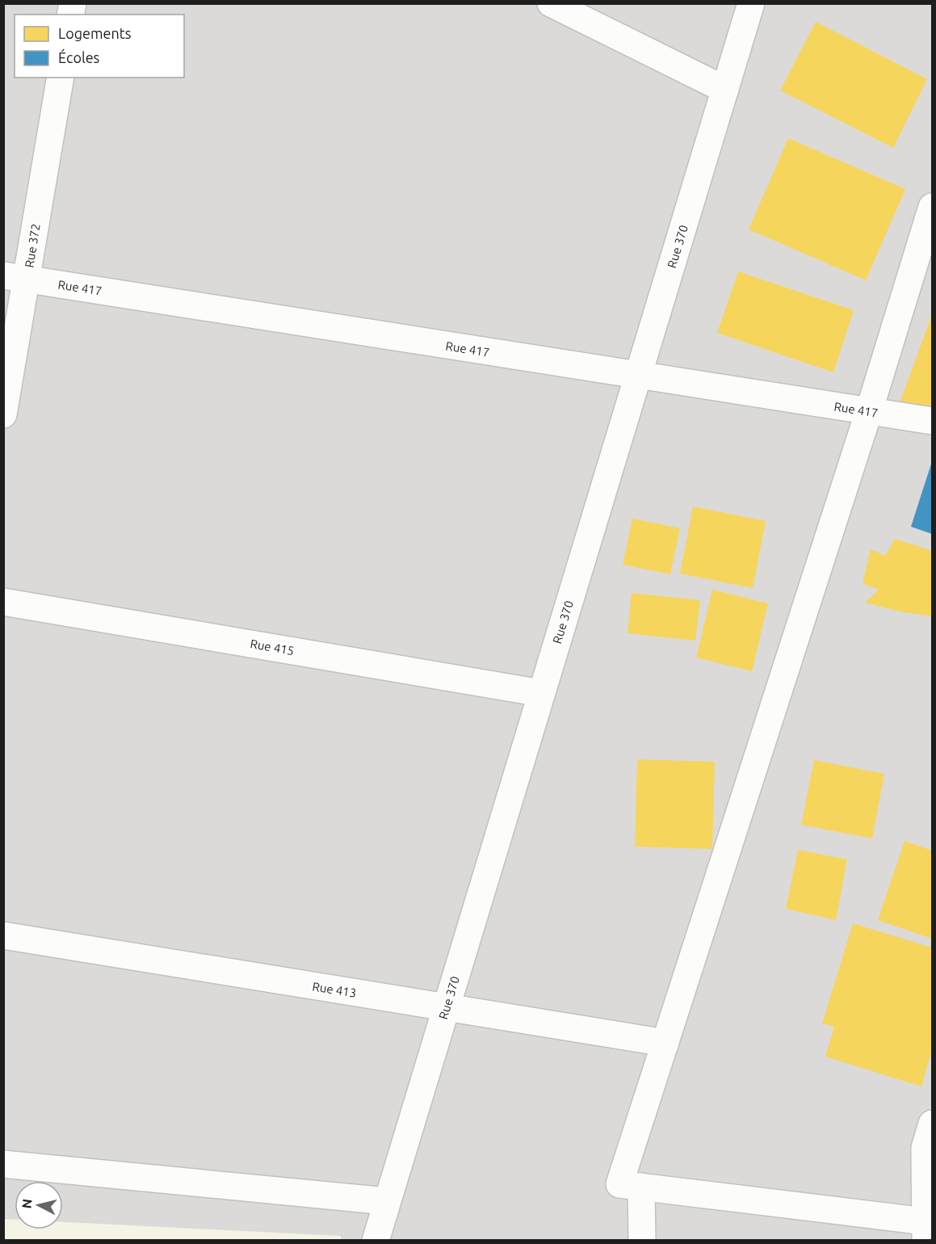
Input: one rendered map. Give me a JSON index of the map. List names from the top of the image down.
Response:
{
  "streets": {
    "street": [
      "Rue 372",
      "Rue 370",
      "Rue 417",
      "Rue 415",
      "Rue 413"
    ]
  },
  "crossings": [
    ["Rue 372", "Rue 417"],
    ["Rue 370", "Rue 417"],
    ["Rue 370", "Rue 415"],
    ["Rue 370", "Rue 413"]
  ],
  "legend": ["Logements", "Écoles"],
  "north": "left"
}
